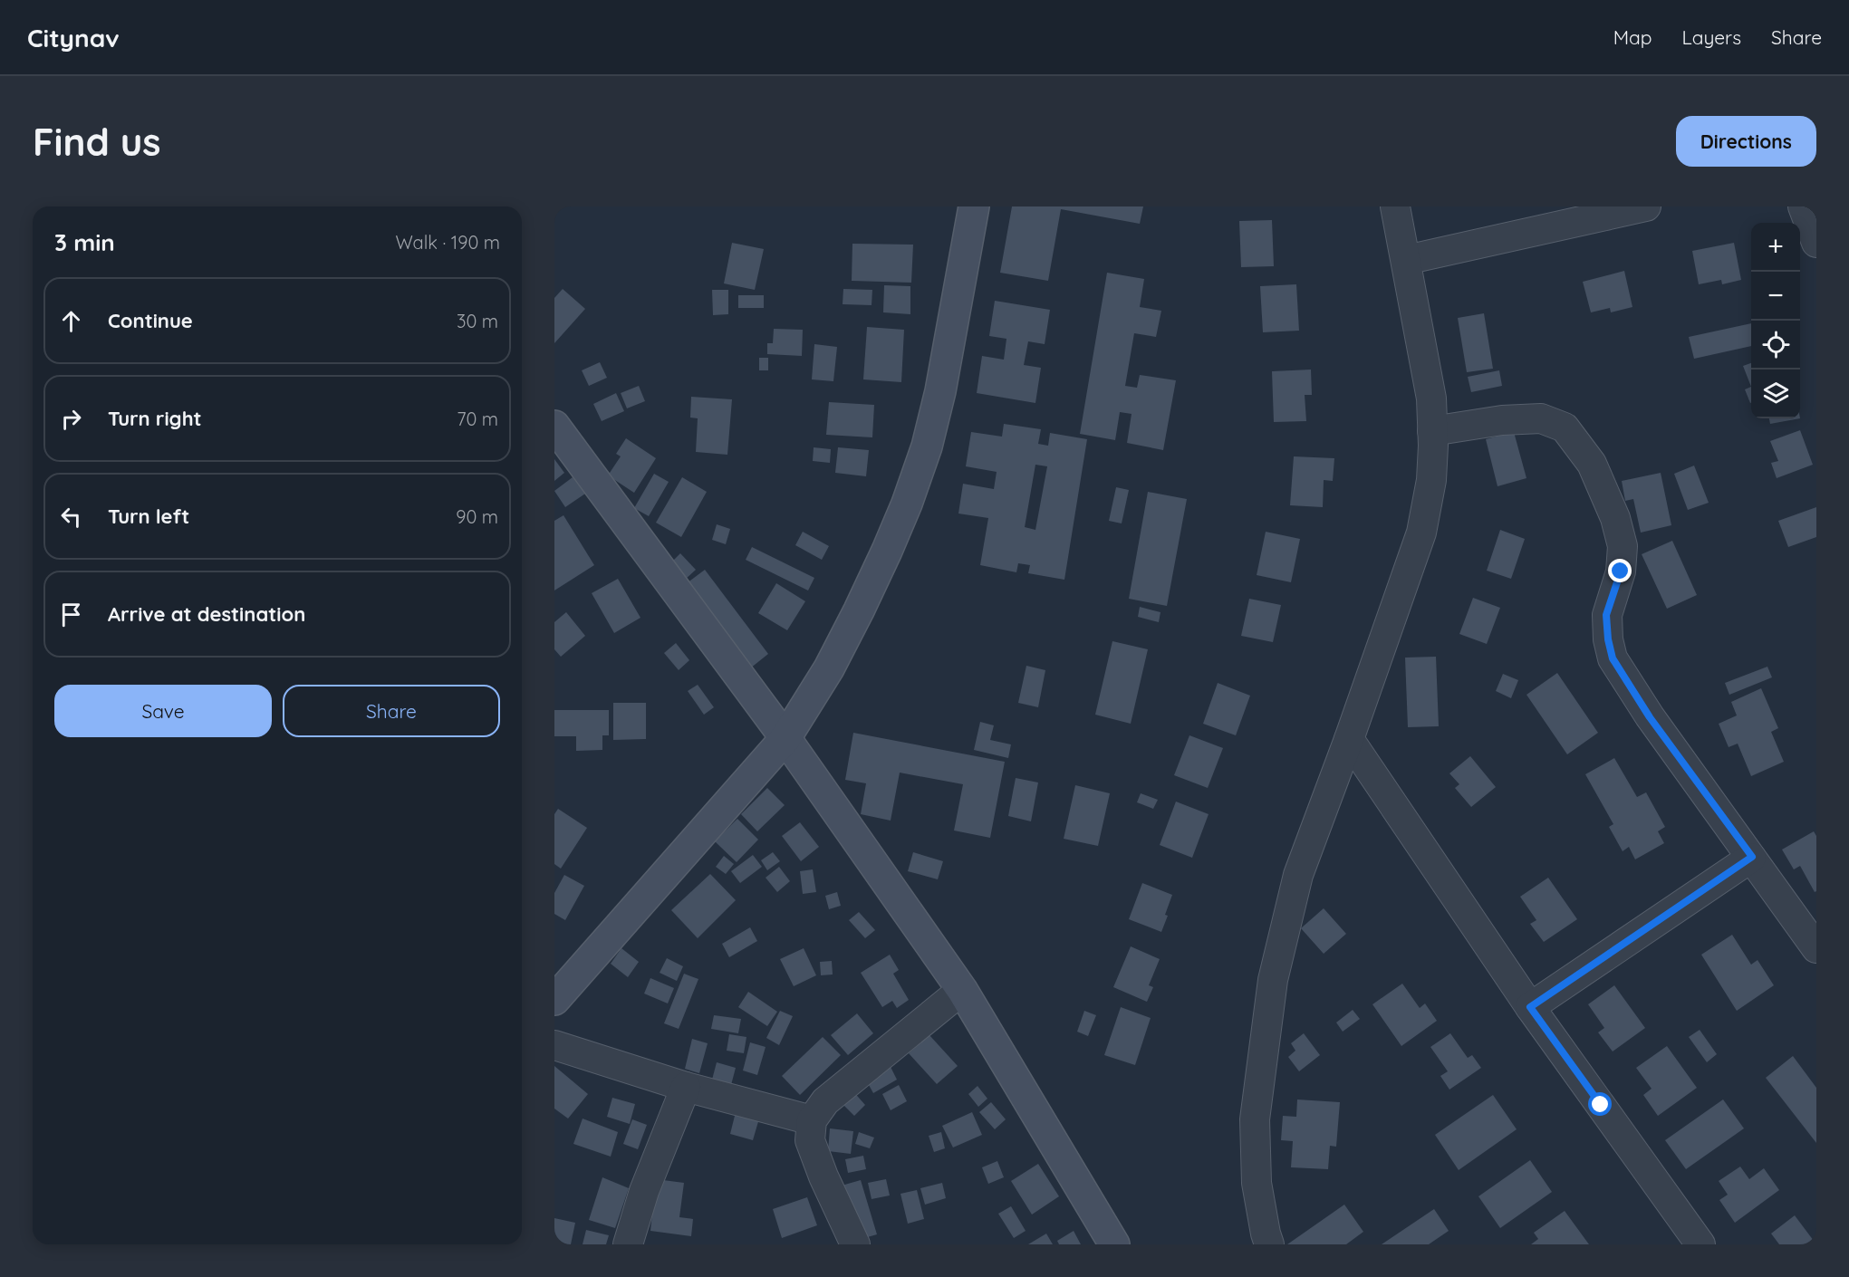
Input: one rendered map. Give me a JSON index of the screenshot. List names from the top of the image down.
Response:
{
  "page": {
    "header": "Citynav",
    "nav": ["Map", "Layers", "Share"],
    "buttons": [
      "Directions",
      ["Save", "Share"]
    ],
    "title": "Find us",
    "heading": ["3 min", "Walk · 190 m"],
    "map_buttons": ["+", "−"],
    "list": [
      ["Continue", "30 m"],
      ["Turn right", "70 m"],
      ["Turn left", "90 m"],
      "Arrive at destination"
    ]
  }
}
